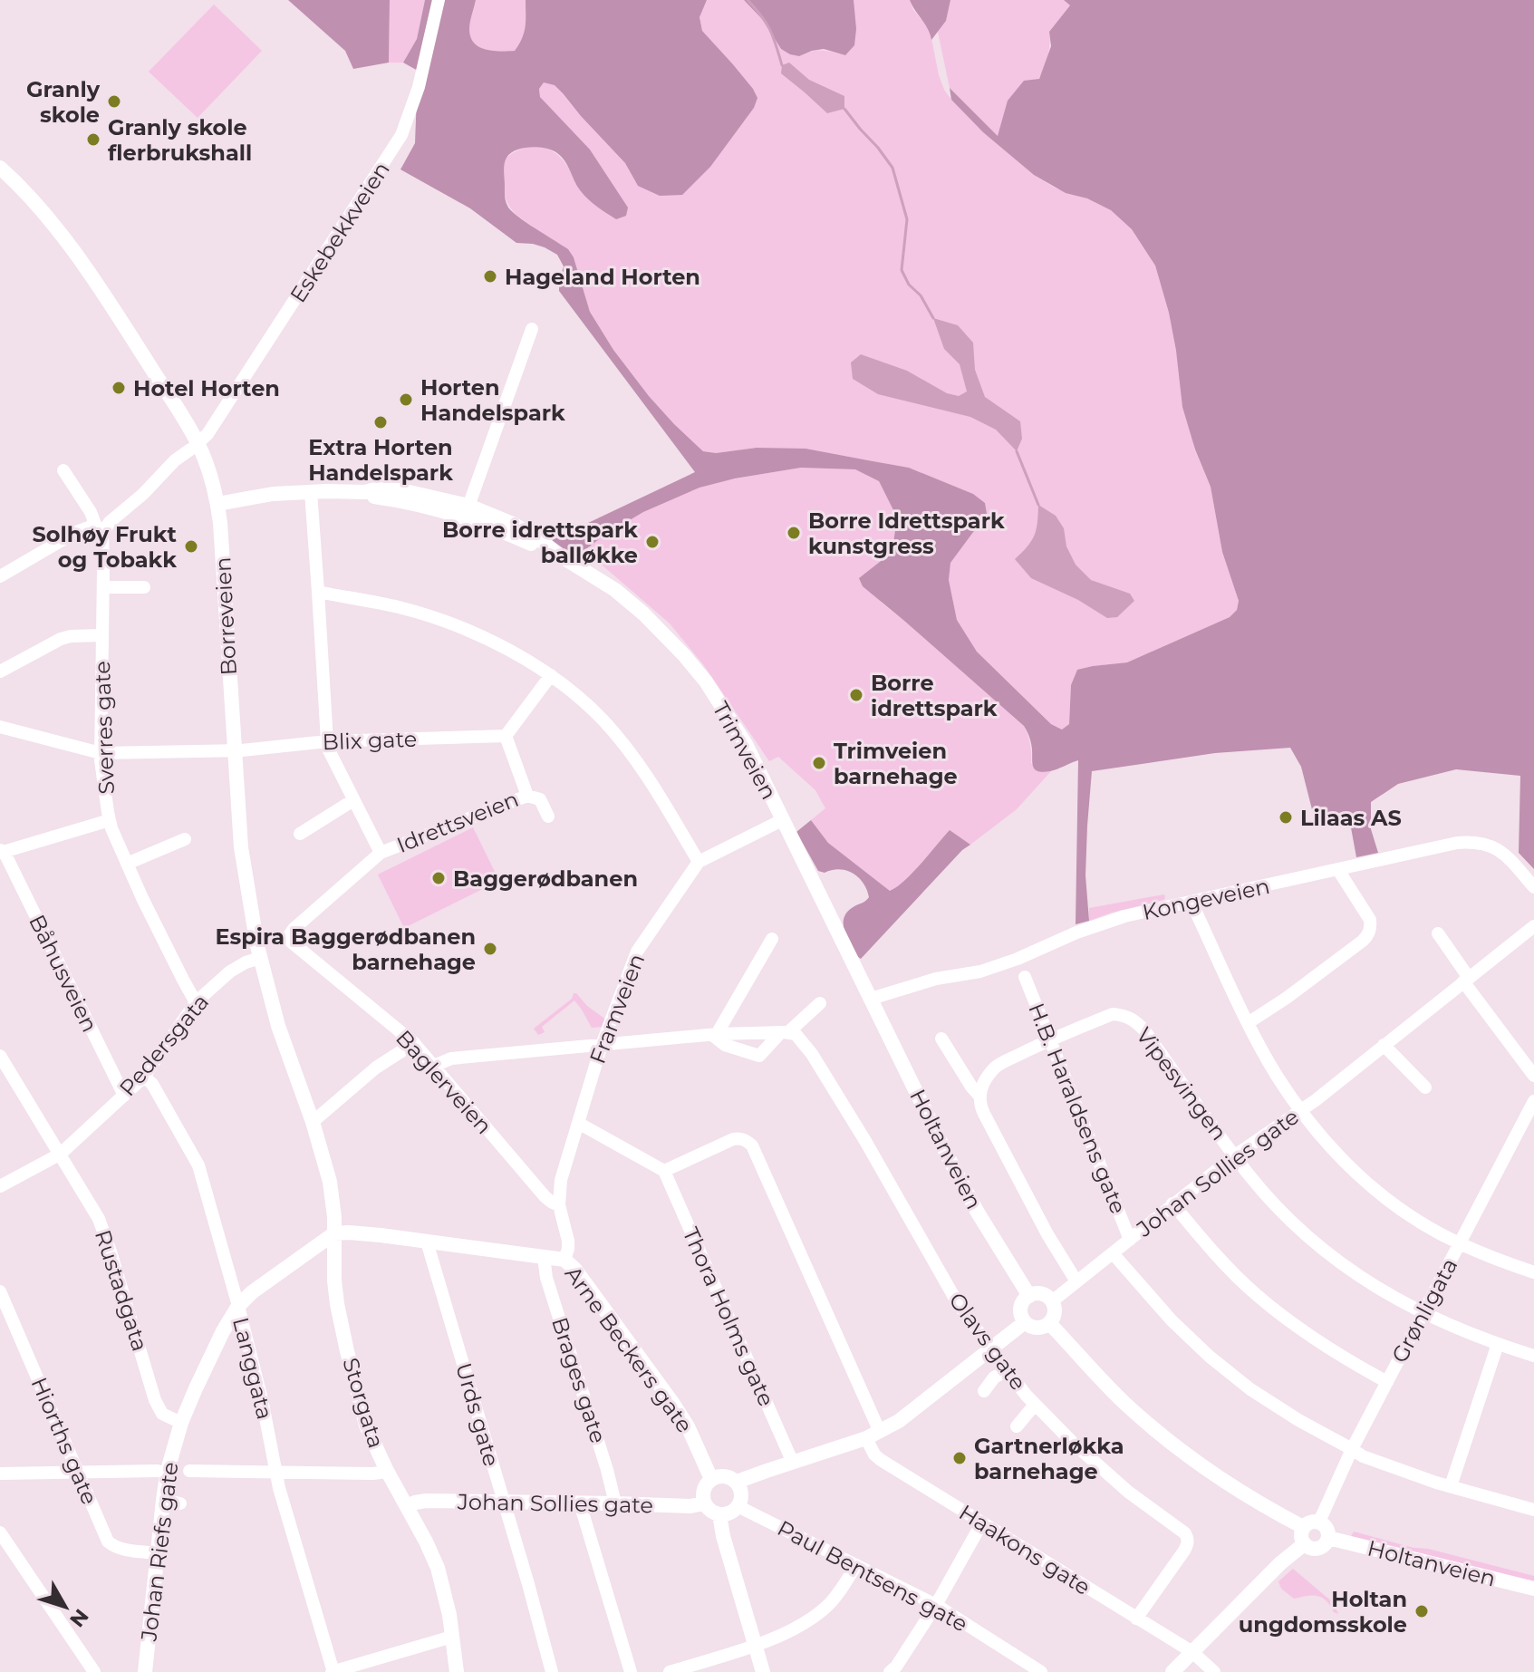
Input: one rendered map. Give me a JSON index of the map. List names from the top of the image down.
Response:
{
  "streets": {
    "main road": [
      "Borreveien",
      "Trimveien",
      "Holtanveien",
      "Johan Sollies gate",
      "Arne Beckers gate",
      "Storgata",
      "Johan Riefs gate"
    ],
    "street": [
      "Eskebekkveien",
      "Sverres gate",
      "Blix gate",
      "Idrettsveien",
      "Kongeveien",
      "Båhusveien",
      "Framveien",
      "Pedersgata",
      "Baglerveien",
      "Vipesvingen",
      "H.B. Haraldsens gate",
      "Rustadgata",
      "Grønligata",
      "Thora Holms gate",
      "Olavs gate",
      "Langgata",
      "Brages gate",
      "Urds gate",
      "Hiorths gate",
      "Haakons gate",
      "Paul Bentsens gate"
    ]
  },
  "crossings": [
    ["Eskebekkveien", "Borreveien"],
    ["Eskebekkveien", "Sverres gate"],
    ["Borreveien", "Blix gate"],
    ["Borreveien", "Trimveien"],
    ["Borreveien", "Pedersgata"],
    ["Borreveien", "Storgata"],
    ["Sverres gate", "Blix gate"],
    ["Sverres gate", "Pedersgata"],
    ["Blix gate", "Idrettsveien"],
    ["Trimveien", "Idrettsveien"],
    ["Trimveien", "Kongeveien"],
    ["Trimveien", "Framveien"],
    ["Trimveien", "Holtanveien"],
    ["Idrettsveien", "Baglerveien"],
    ["Kongeveien", "Holtanveien"],
    ["Båhusveien", "Pedersgata"],
    ["Framveien", "Baglerveien"],
    ["Framveien", "Arne Beckers gate"],
    ["Pedersgata", "Rustadgata"],
    ["Pedersgata", "Langgata"],
    ["Vipesvingen", "H.B. Haraldsens gate"],
    ["Vipesvingen", "Johan Sollies gate"],
    ["Vipesvingen", "Grønligata"],
    ["H.B. Haraldsens gate", "Johan Sollies gate"],
    ["Holtanveien", "Johan Sollies gate"],
    ["Holtanveien", "Grønligata"],
    ["Johan Sollies gate", "Arne Beckers gate"],
    ["Johan Sollies gate", "Brages gate"],
    ["Johan Sollies gate", "Storgata"],
    ["Johan Sollies gate", "Urds gate"],
    ["Johan Sollies gate", "Paul Bentsens gate"],
    ["Rustadgata", "Johan Riefs gate"],
    ["Thora Holms gate", "Haakons gate"],
    ["Olavs gate", "Haakons gate"],
    ["Arne Beckers gate", "Paul Bentsens gate"],
    ["Langgata", "Johan Riefs gate"],
    ["Storgata", "Johan Riefs gate"],
    ["Hiorths gate", "Johan Riefs gate"]
  ],
  "places": [
    "Granly skole",
    "Granly skole flerbrukshall",
    "Hageland Horten",
    "Hotel Horten",
    "Horten Handelspark",
    "Extra Horten Handelspark",
    "Borre Idrettspark kunstgress",
    "Borre idrettspark balløkke",
    "Solhøy Frukt og Tobakk",
    "Borre idrettspark",
    "Trimveien barnehage",
    "Lilaas AS",
    "Baggerødbanen",
    "Espira Baggerødbanen barnehage",
    "Gartnerløkka barnehage",
    "Holtan ungdomsskole"
  ],
  "north": "bottom right"
}
